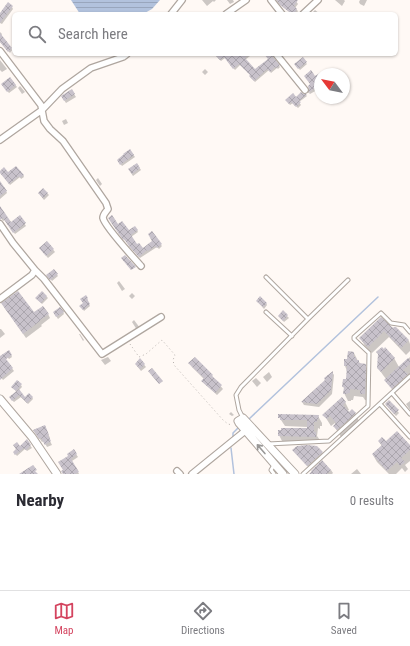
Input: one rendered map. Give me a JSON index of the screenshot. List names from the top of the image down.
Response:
{
  "north": "top left",
  "page": {
    "search": "Search here",
    "heading": ["Nearby", "0 results"],
    "nav": ["Map", "Directions", "Saved"]
  }
}
